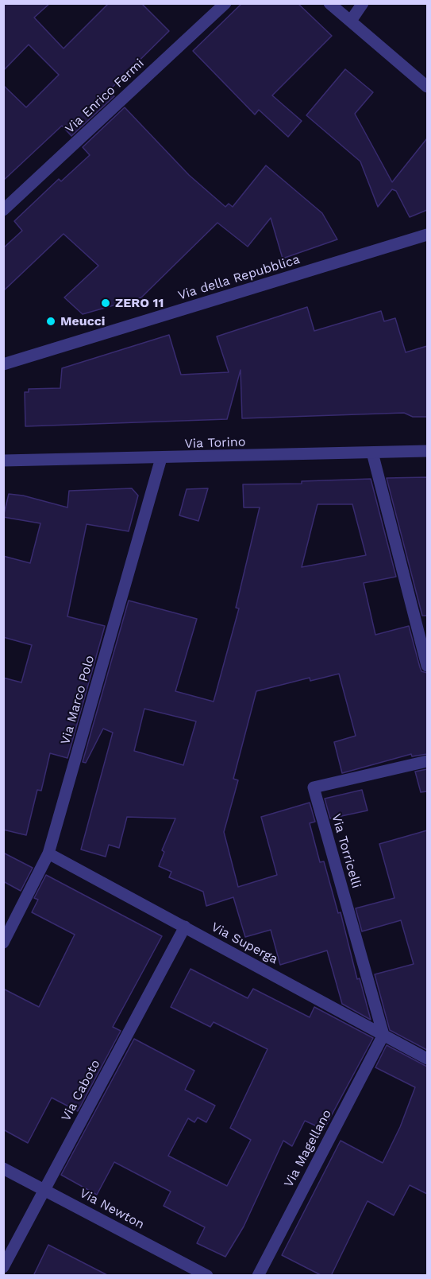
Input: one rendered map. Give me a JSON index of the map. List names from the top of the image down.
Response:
{
  "streets": {
    "street": [
      "Via Enrico Fermi",
      "Via della Repubblica",
      "Via Torino",
      "Via Marco Polo",
      "Via Torricelli",
      "Via Superga",
      "Via Caboto",
      "Via Magellano",
      "Via Newton"
    ]
  },
  "crossings": [
    ["Via Torino", "Via Marco Polo"],
    ["Via Marco Polo", "Via Superga"],
    ["Via Torricelli", "Via Superga"],
    ["Via Torricelli", "Via Magellano"],
    ["Via Superga", "Via Caboto"],
    ["Via Superga", "Via Magellano"],
    ["Via Caboto", "Via Newton"]
  ],
  "places": ["ZERO 11", "Meucci"]
}
